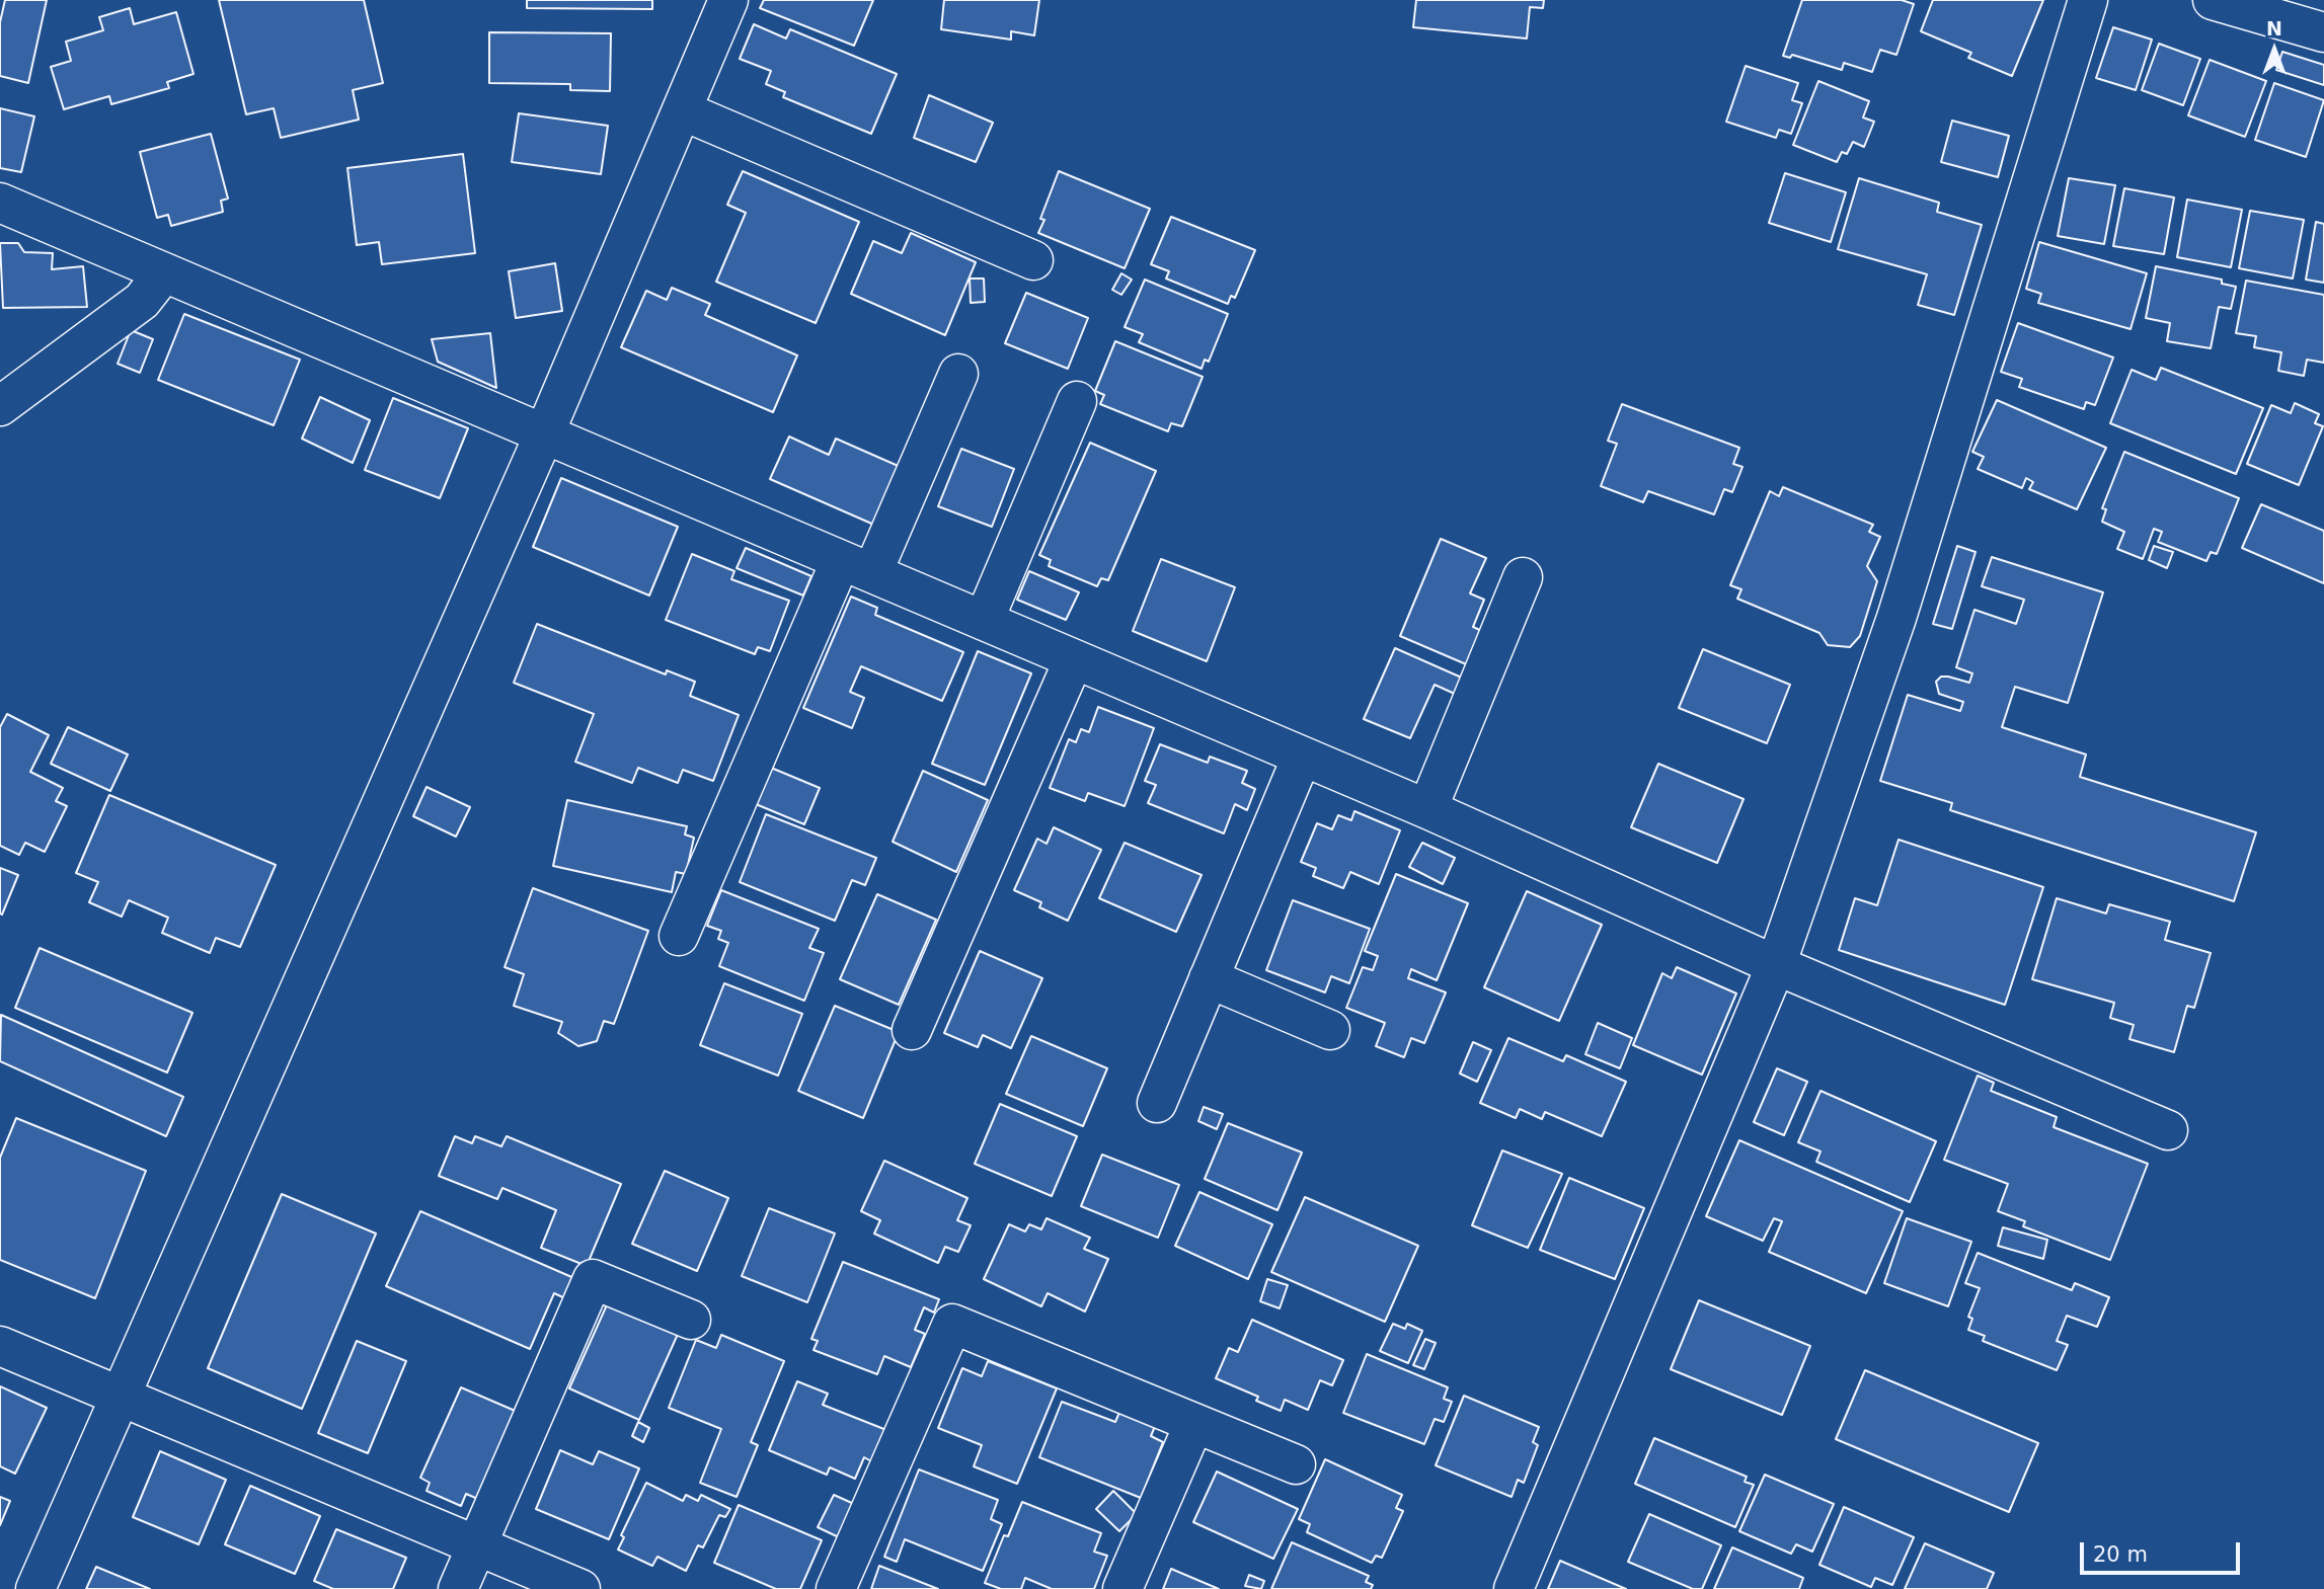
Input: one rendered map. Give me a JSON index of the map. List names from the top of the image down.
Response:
{
  "scale_bar": "20 m",
  "north": "top"
}
